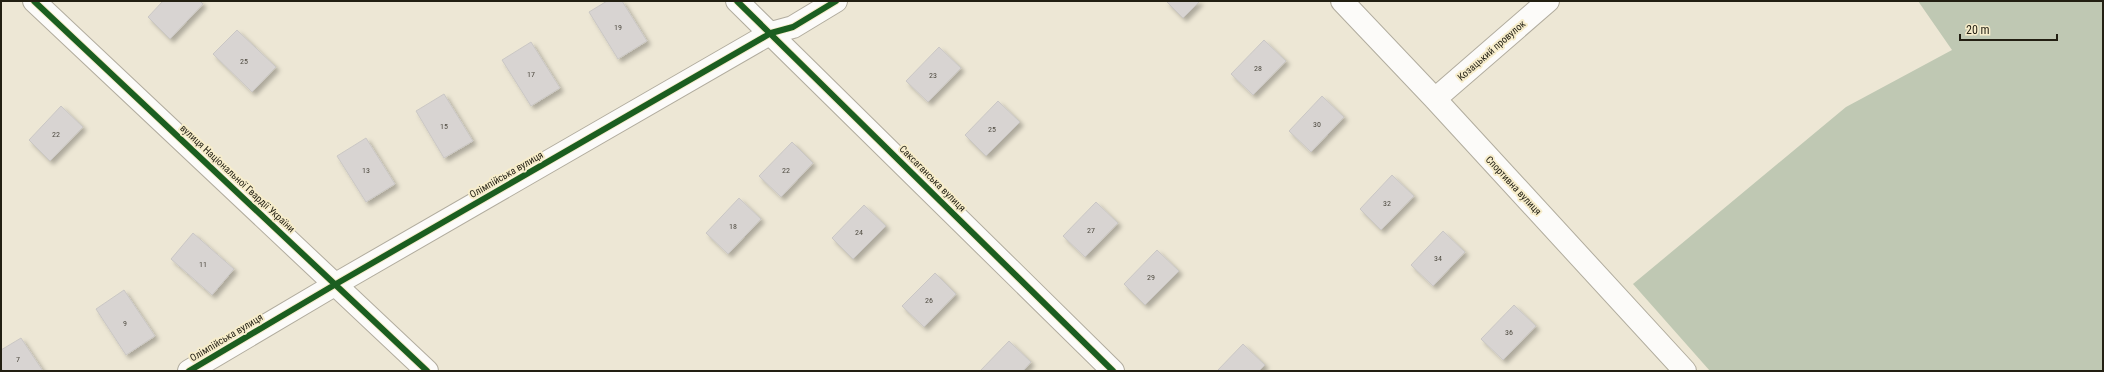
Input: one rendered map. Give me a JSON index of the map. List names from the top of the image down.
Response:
{
  "streets": {
    "street": [
      "Козацький провулок",
      "Олімпійська вулиця",
      "вулиця Національної Гвардії України",
      "Саксаганська вулиця",
      "Спортивна вулиця"
    ]
  },
  "crossings": [
    ["Козацький провулок", "Спортивна вулиця"],
    ["Олімпійська вулиця", "вулиця Національної Гвардії України"],
    ["Олімпійська вулиця", "Саксаганська вулиця"]
  ],
  "house_numbers": [
    "19",
    "25",
    "28",
    "17",
    "23",
    "30",
    "15",
    "25",
    "22",
    "13",
    "22",
    "32",
    "18",
    "27",
    "24",
    "34",
    "11",
    "29",
    "26",
    "9",
    "36",
    "7"
  ],
  "scale_bar": "20 m"
}
